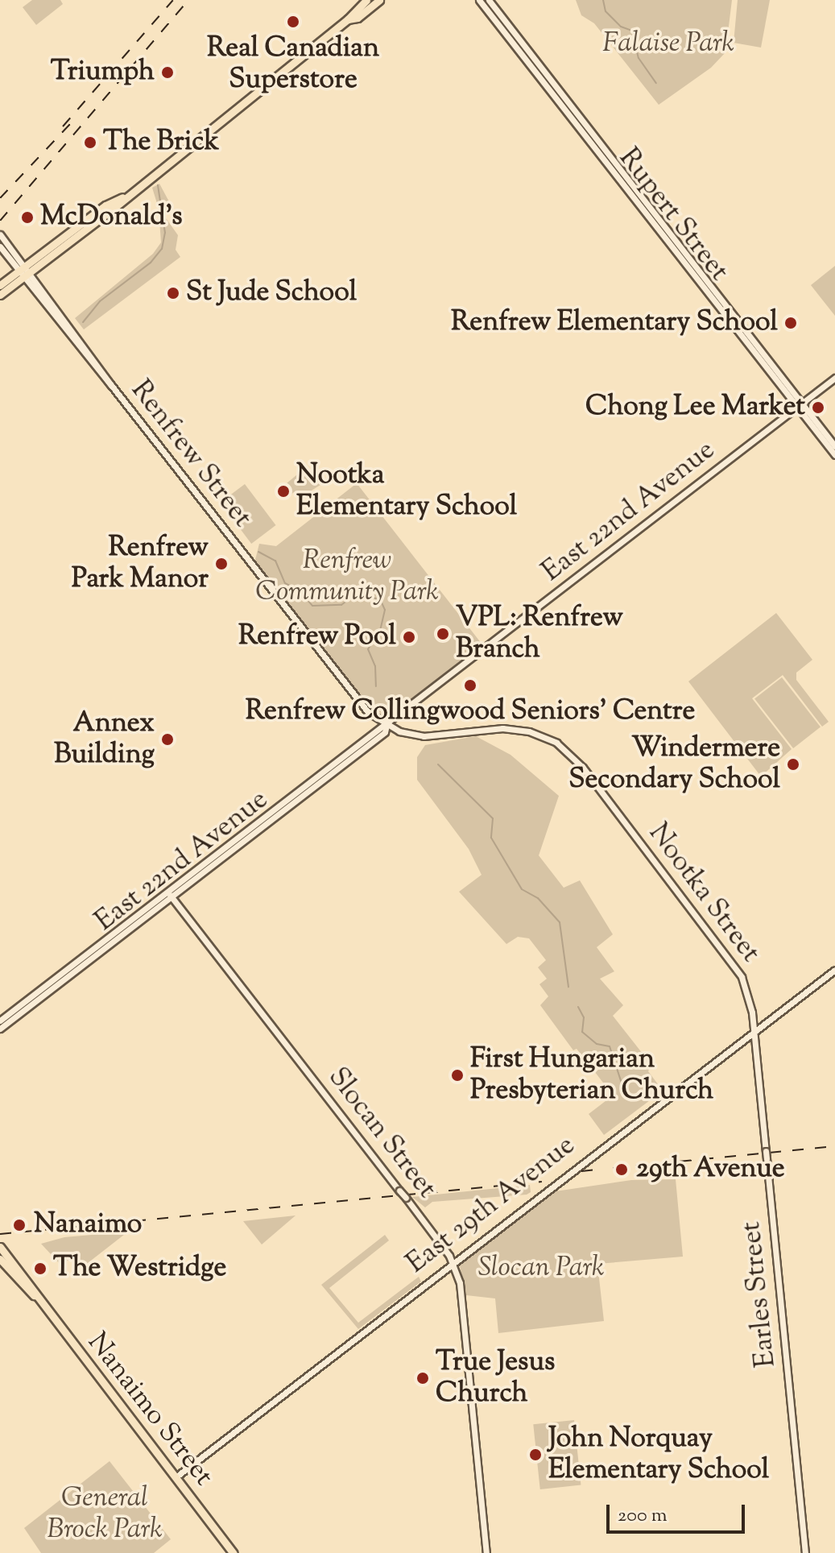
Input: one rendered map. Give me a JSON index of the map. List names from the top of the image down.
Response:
{
  "streets": {
    "main road": ["Nanaimo Street"],
    "street": [
      "Rupert Street",
      "Renfrew Street",
      "East 22nd Avenue",
      "Nootka Street",
      "Slocan Street",
      "East 29th Avenue",
      "Earles Street"
    ]
  },
  "crossings": [
    ["Rupert Street", "East 22nd Avenue"],
    ["Renfrew Street", "East 22nd Avenue"],
    ["Renfrew Street", "Nootka Street"],
    ["East 22nd Avenue", "Nootka Street"],
    ["East 22nd Avenue", "Slocan Street"],
    ["Nootka Street", "East 29th Avenue"],
    ["Nootka Street", "Earles Street"],
    ["Slocan Street", "East 29th Avenue"],
    ["East 29th Avenue", "Earles Street"],
    ["East 29th Avenue", "Nanaimo Street"]
  ],
  "parks": [
    "Falaise Park",
    "Renfrew Community Park",
    "Slocan Park",
    "General Brock Park"
  ],
  "places": [
    "Real Canadian Superstore",
    "Triumph",
    "The Brick",
    "McDonald's",
    "St Jude School",
    "Renfrew Elementary School",
    "Chong Lee Market",
    "Nootka Elementary School",
    "Renfrew Park Manor",
    "VPL: Renfrew Branch",
    "Renfrew Pool",
    "Renfrew Collingwood Seniors' Centre",
    "Annex Building",
    "Windermere Secondary School",
    "First Hungarian Presbyterian Church",
    "29th Avenue",
    "Nanaimo",
    "The Westridge",
    "True Jesus Church",
    "John Norquay Elementary School"
  ],
  "scale_bar": "200 m"
}
